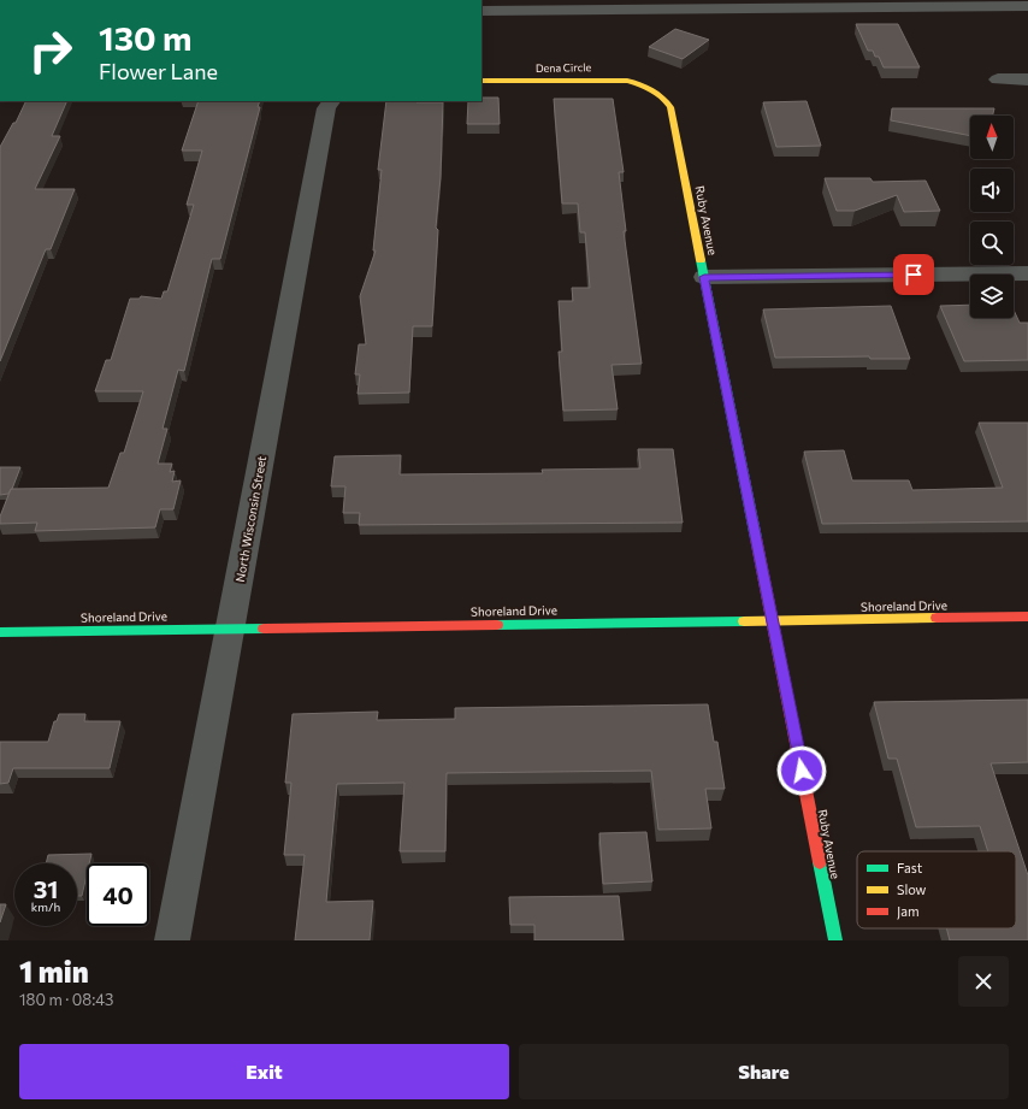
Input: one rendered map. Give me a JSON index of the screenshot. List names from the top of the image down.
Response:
{
  "streets": {
    "street": [
      "Dena Circle",
      "Ruby Avenue",
      "North Wisconsin Street",
      "Shoreland Drive"
    ]
  },
  "crossings": [
    ["Dena Circle", "Ruby Avenue"],
    ["Ruby Avenue", "Shoreland Drive"],
    ["North Wisconsin Street", "Shoreland Drive"]
  ],
  "legend": ["Fast", "Slow", "Jam"],
  "north": "top",
  "page": {
    "turn": ["130 m", "Flower Lane"],
    "speed": "31 km/h",
    "limit": "40",
    "heading": ["1 min", "180 m · 08:43"],
    "buttons": ["Exit", "Share"]
  }
}
